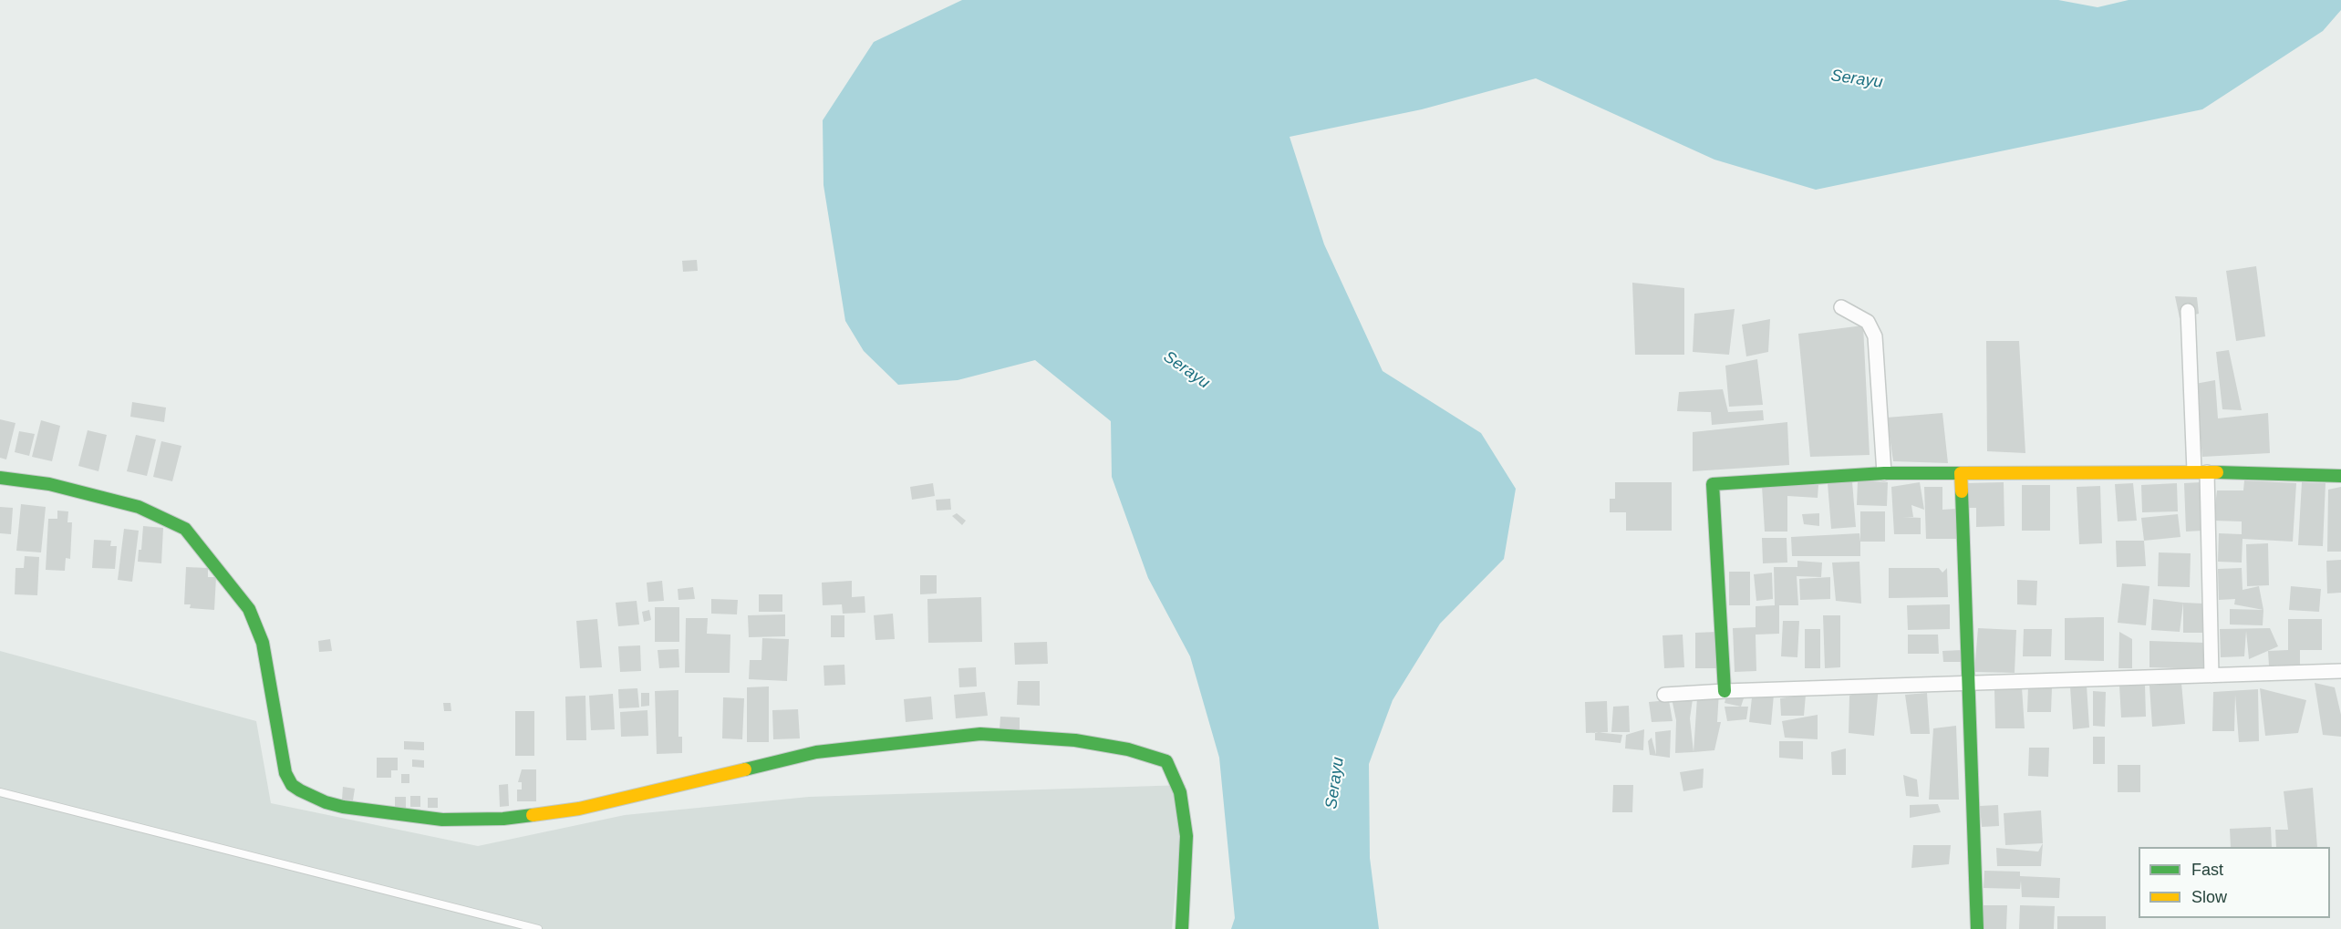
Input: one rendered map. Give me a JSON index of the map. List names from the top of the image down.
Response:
{
  "water": ["Serayu"],
  "legend": ["Fast", "Slow"]
}
